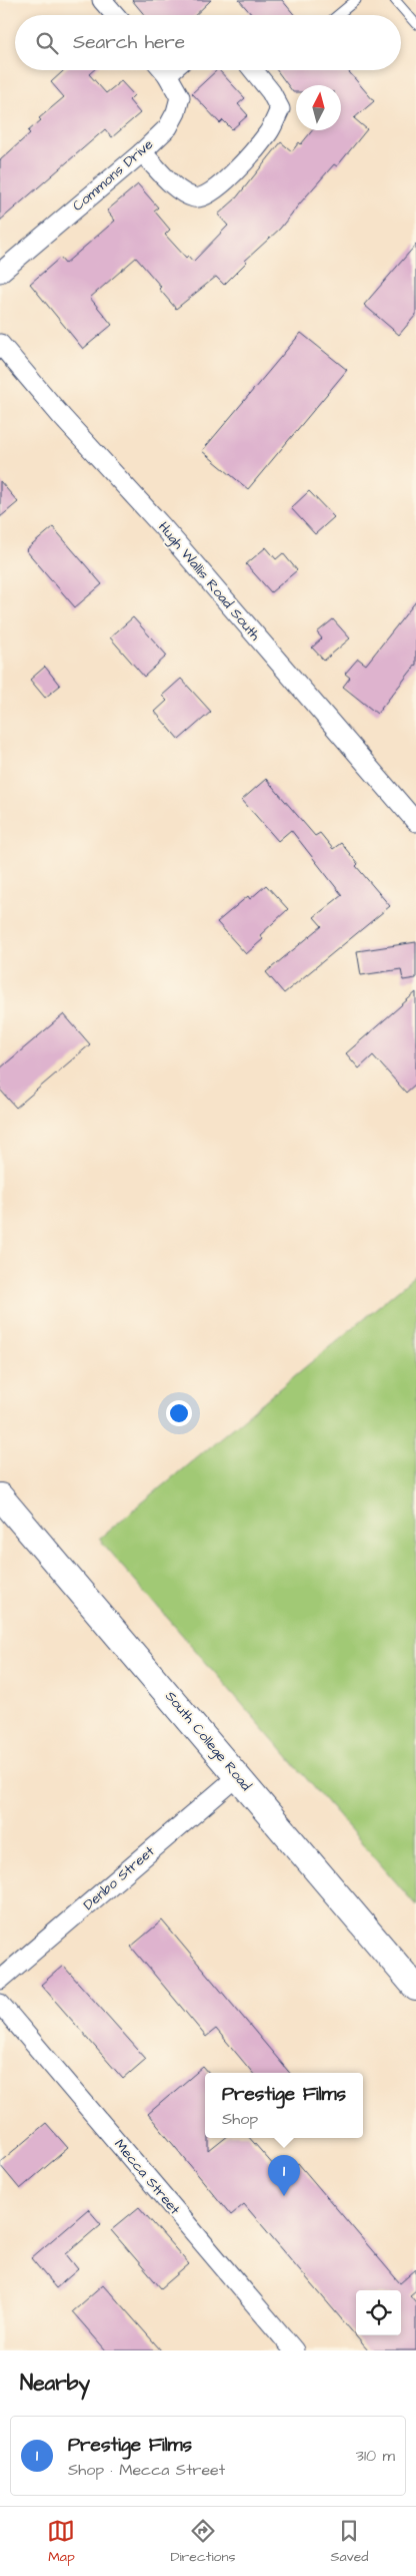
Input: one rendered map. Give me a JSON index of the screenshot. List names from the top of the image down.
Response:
{
  "streets": {
    "street": [
      "Commons Drive",
      "Hugh Wallis Road South",
      "South College Road",
      "Denbo Street",
      "Mecca Street"
    ]
  },
  "crossings": [
    ["South College Road", "Denbo Street"]
  ],
  "north": "top",
  "page": {
    "search": "Search here",
    "popup": ["Prestige Films", "Shop"],
    "pins": "1",
    "heading": "Nearby",
    "list": [
      {
        "mark": "1",
        "name": "Prestige Films",
        "note": "Shop · Mecca Street",
        "value": "310 m"
      }
    ],
    "nav": ["Map", "Directions", "Saved"]
  }
}
